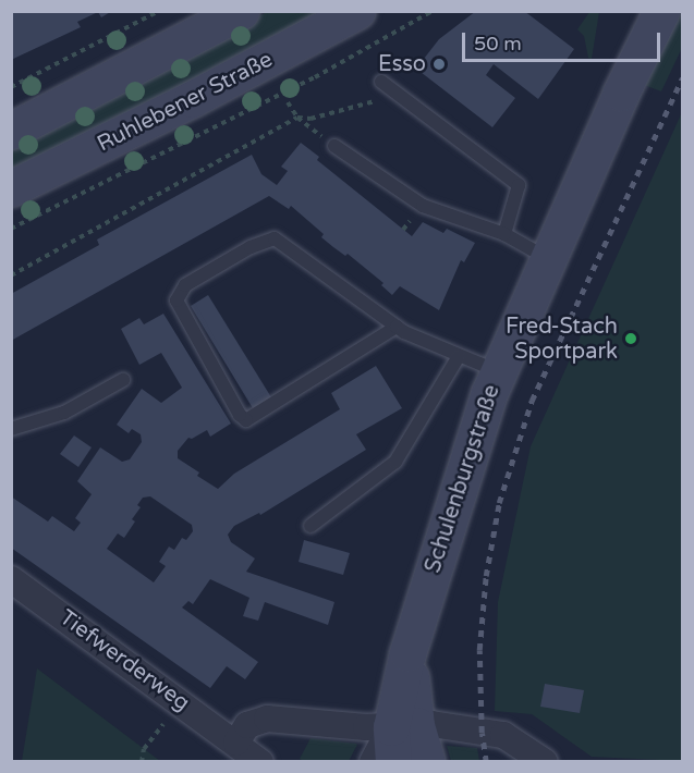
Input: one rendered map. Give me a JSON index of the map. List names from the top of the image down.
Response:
{
  "streets": {
    "street": ["Ruhlebener Straße", "Schulenburgstraße", "Tiefwerderweg"]
  },
  "places": ["Esso", "Fred-Stach Sportpark"],
  "scale_bar": "50 m"
}
